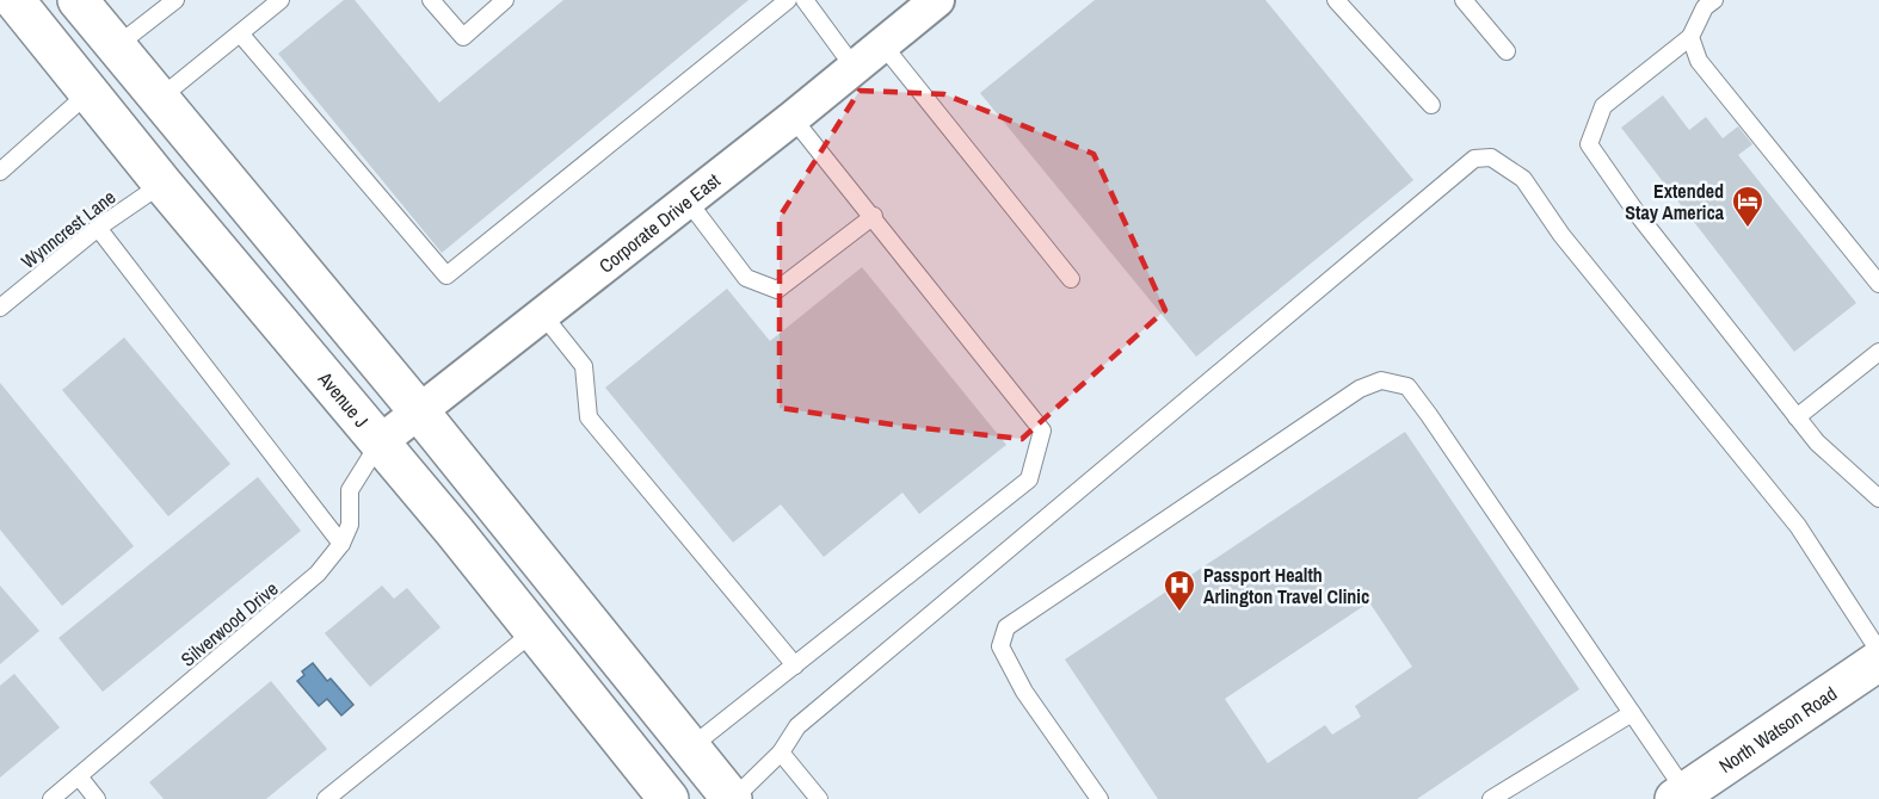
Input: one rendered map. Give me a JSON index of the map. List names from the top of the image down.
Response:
{
  "streets": {
    "street": ["Corporate Drive East", "Avenue J", "North Watson Road"],
    "lane": ["Wynncrest Lane", "Silverwood Drive"]
  },
  "crossings": [
    ["Corporate Drive East", "Avenue J"],
    ["Corporate Drive East", "Silverwood Drive"],
    ["Wynncrest Lane", "Avenue J"],
    ["Avenue J", "Silverwood Drive"]
  ],
  "places": {
    "hotel": ["Extended Stay America"],
    "hospital": ["Passport Health Arlington Travel Clinic"]
  }
}
